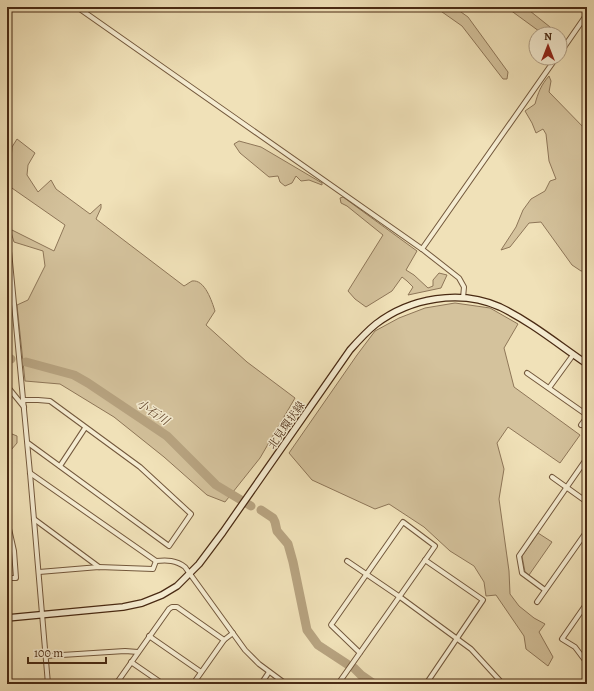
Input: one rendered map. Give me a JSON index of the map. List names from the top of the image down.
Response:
{
  "streets": {
    "main road": ["北見環状線"]
  },
  "water": ["小石川"],
  "scale_bar": "100 m",
  "north": "top"
}
